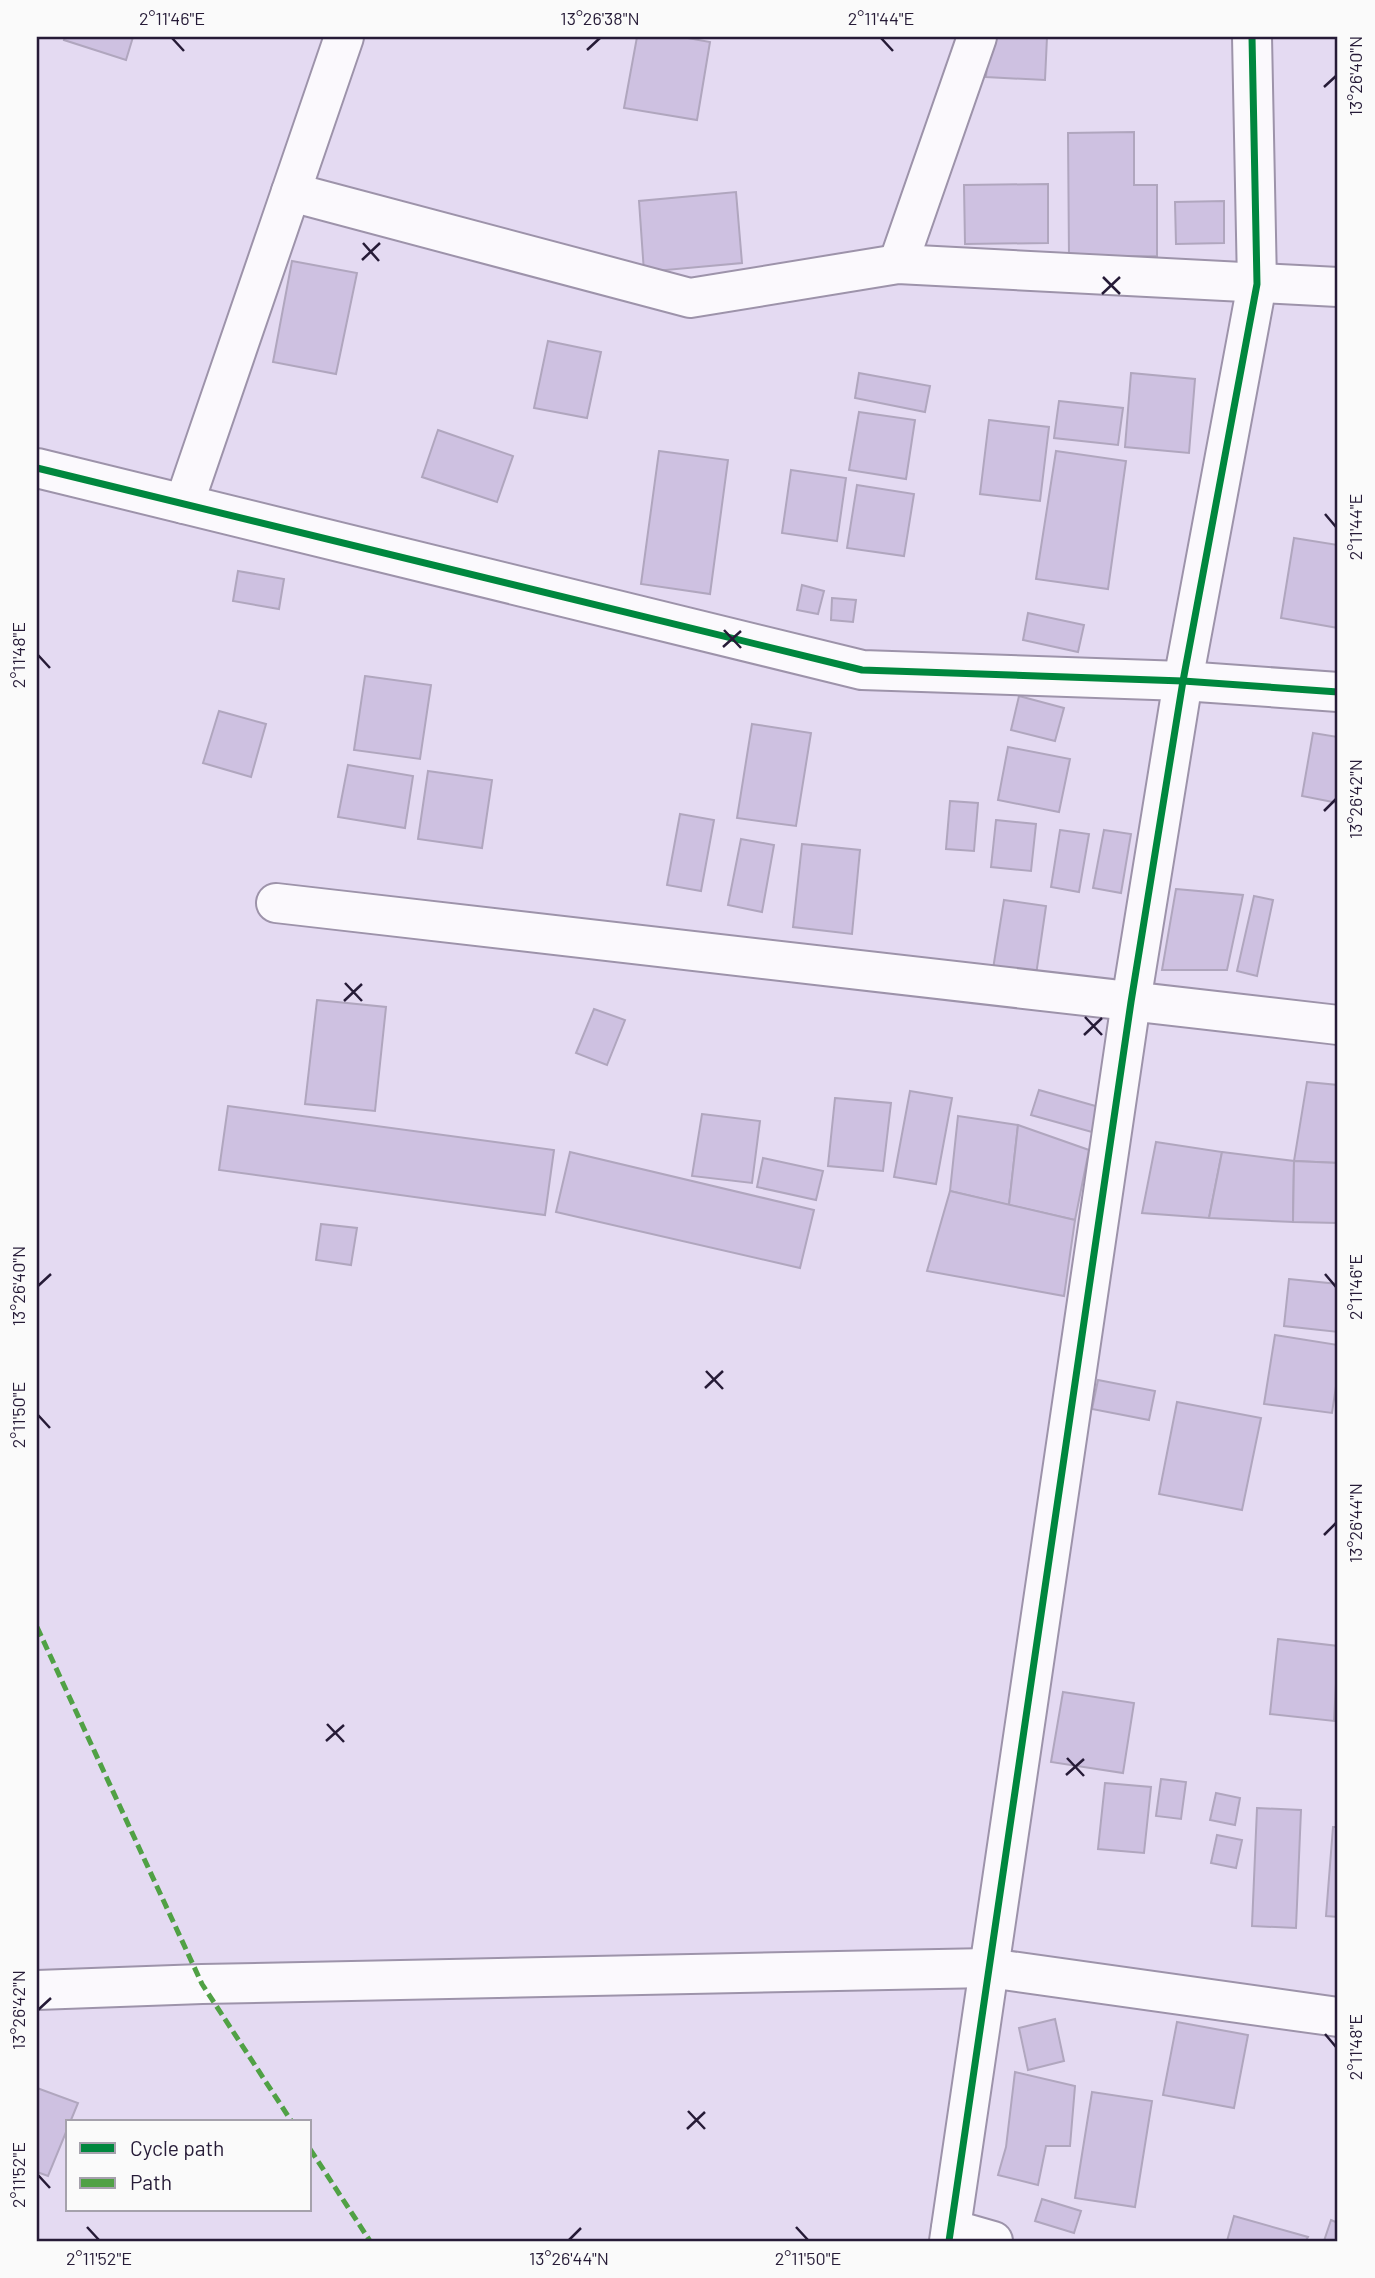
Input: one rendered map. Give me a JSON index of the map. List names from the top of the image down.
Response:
{
  "legend": ["Cycle path", "Path"],
  "coordinates": [
    "2°11'46\"E",
    "13°26'38\"N",
    "2°11'44\"E",
    "13°26'40\"N",
    "2°11'48\"E",
    "13°26'42\"N",
    "2°11'50\"E",
    "13°26'44\"N",
    "2°11'52\"E"
  ]
}
